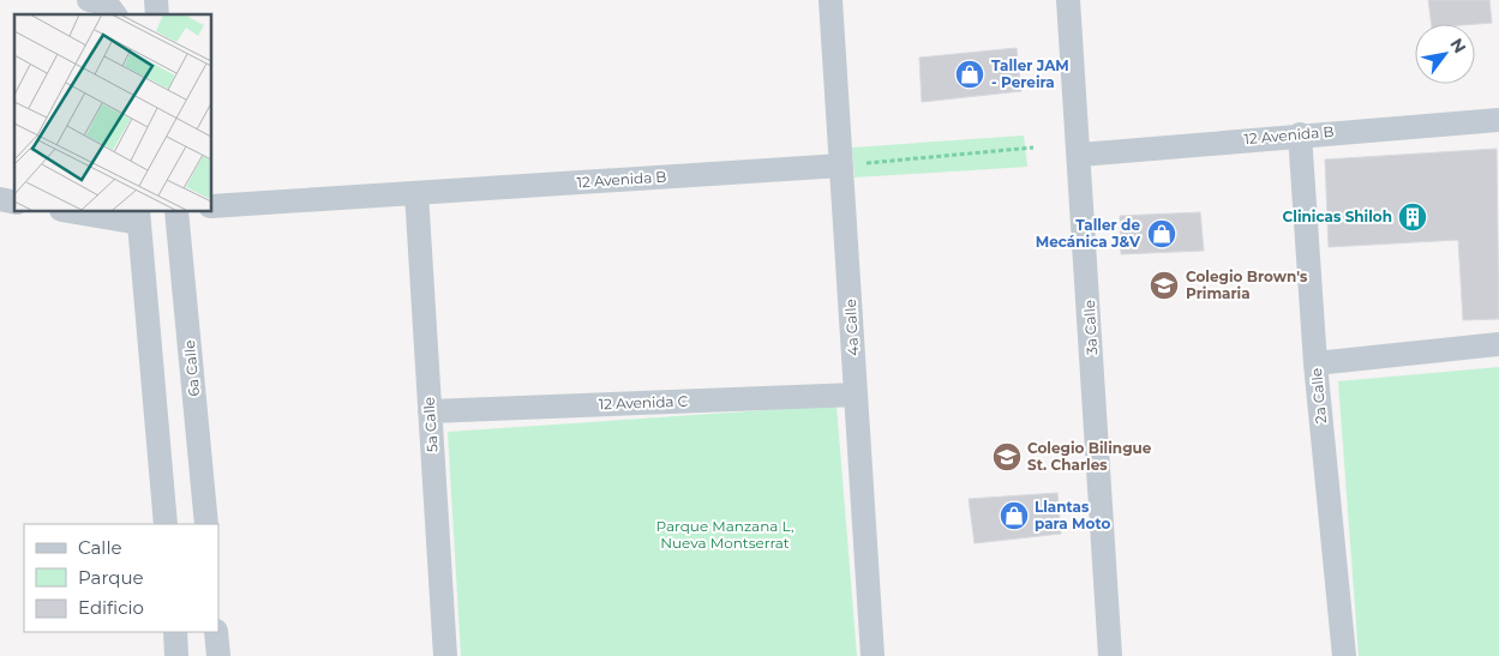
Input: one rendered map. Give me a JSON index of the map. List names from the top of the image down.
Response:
{
  "streets": {
    "street": [
      "12 Avenida B",
      "4a Calle",
      "3a Calle",
      "6a Calle",
      "2a Calle",
      "12 Avenida C",
      "5a Calle"
    ]
  },
  "crossings": [
    ["12 Avenida B", "4a Calle"],
    ["12 Avenida B", "3a Calle"],
    ["12 Avenida B", "2a Calle"],
    ["12 Avenida B", "5a Calle"],
    ["4a Calle", "12 Avenida C"],
    ["12 Avenida C", "5a Calle"]
  ],
  "parks": ["Parque Manzana L, Nueva Montserrat"],
  "places": {
    "shop": ["Taller JAM - Pereira", "Taller de Mecánica J&V", "Llantas para Moto"],
    "building": ["Clinicas Shiloh"],
    "school or university": ["Colegio Brown's Primaria", "Colegio Bilingue St. Charles"]
  },
  "legend": ["Calle", "Parque", "Edificio"],
  "north": "top right"
}
